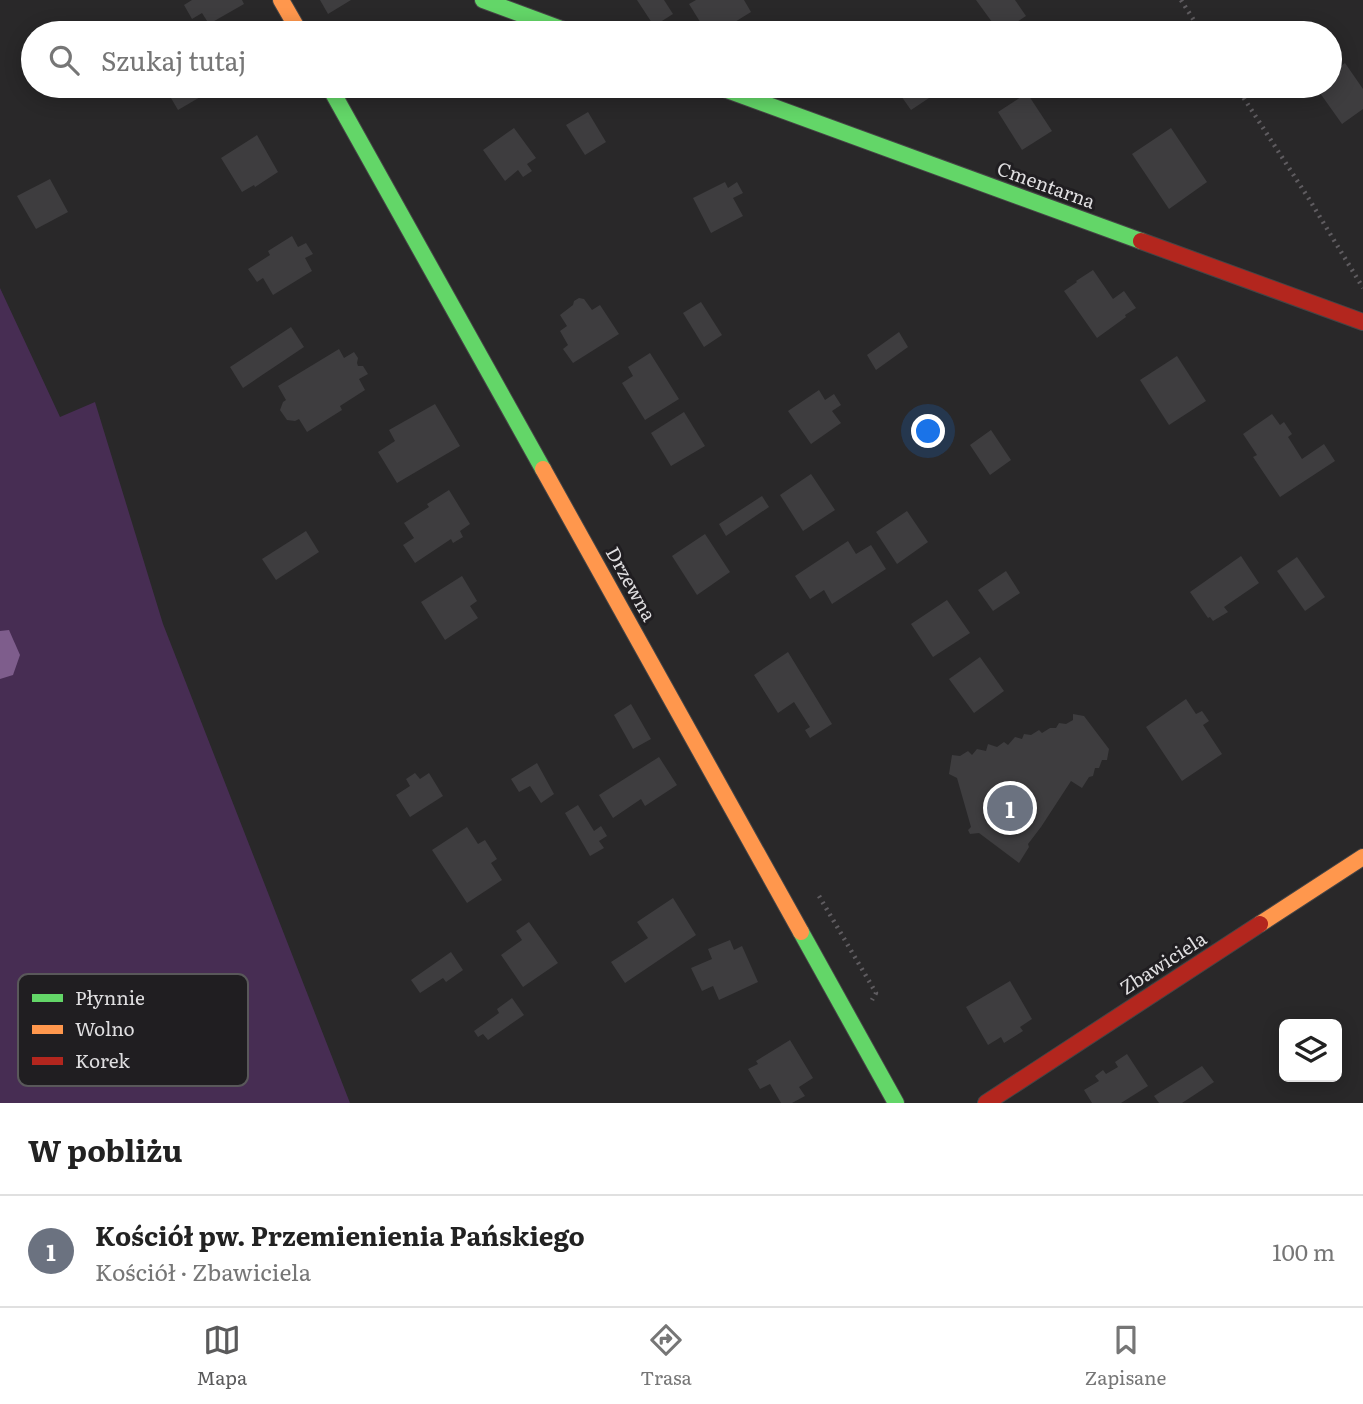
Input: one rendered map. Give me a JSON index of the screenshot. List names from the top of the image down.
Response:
{
  "streets": {
    "street": ["Cmentarna", "Drzewna", "Zbawiciela"]
  },
  "legend": ["Płynnie", "Wolno", "Korek"],
  "page": {
    "search": "Szukaj tutaj",
    "pins": "1",
    "heading": "W pobliżu",
    "list": [
      {
        "mark": "1",
        "name": "Kościół pw. Przemienienia Pańskiego",
        "note": "Kościół · Zbawiciela",
        "value": "100 m"
      }
    ],
    "nav": ["Mapa", "Trasa", "Zapisane"]
  }
}
